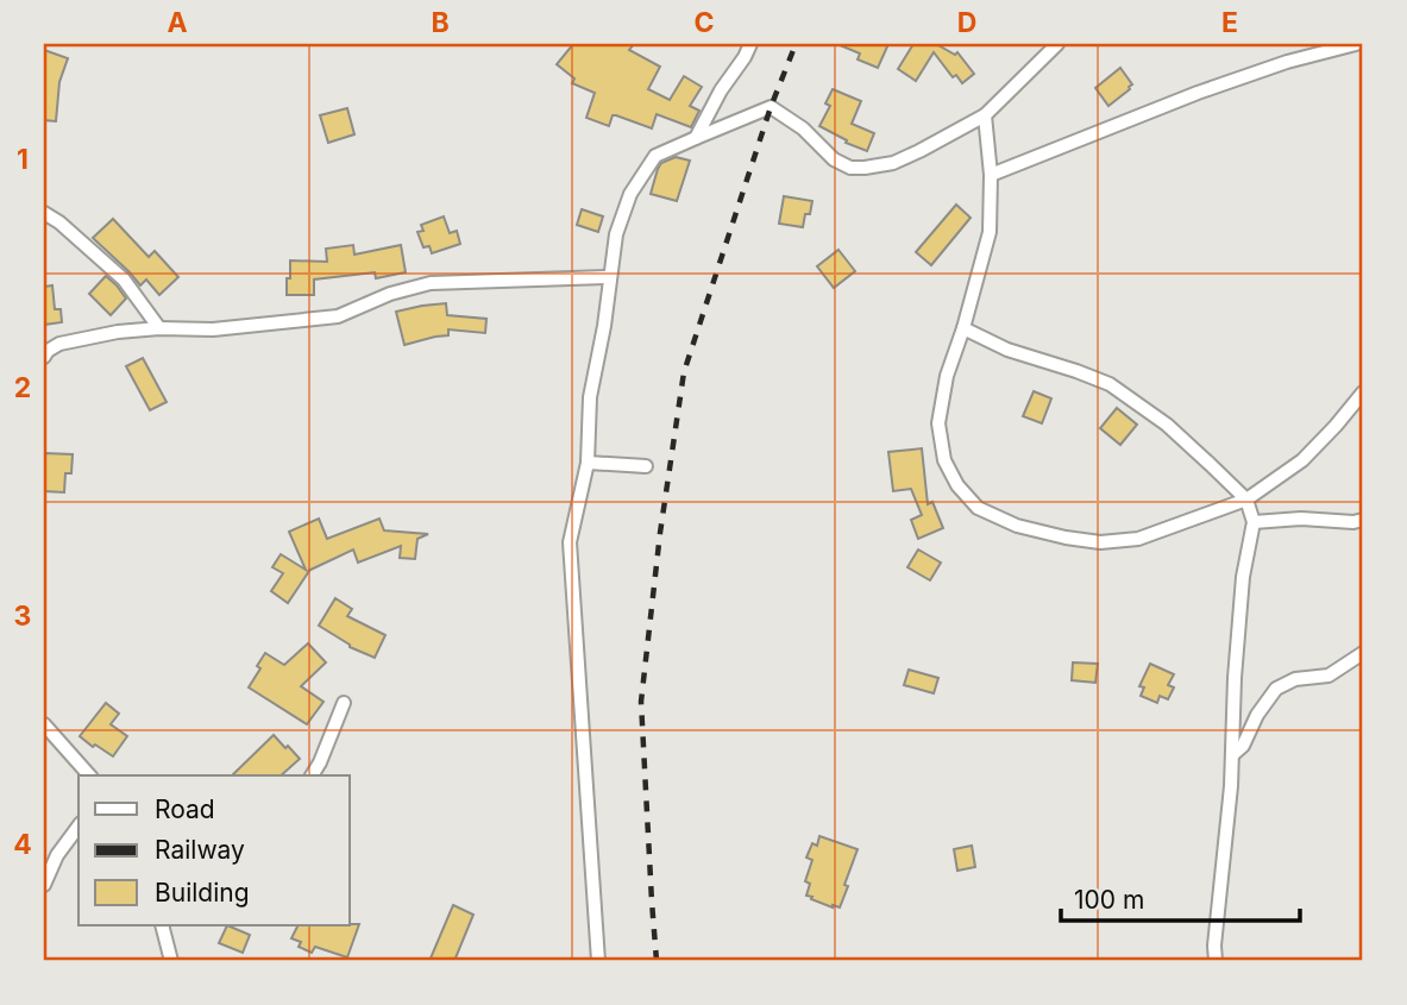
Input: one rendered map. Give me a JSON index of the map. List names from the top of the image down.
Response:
{
  "legend": ["Road", "Railway", "Building"],
  "scale_bar": "100 m",
  "grid": {
    "columns": [
      "A",
      "B",
      "C",
      "D",
      "E"
    ],
    "rows": [
      "1",
      "2",
      "3",
      "4"
    ]
  }
}
